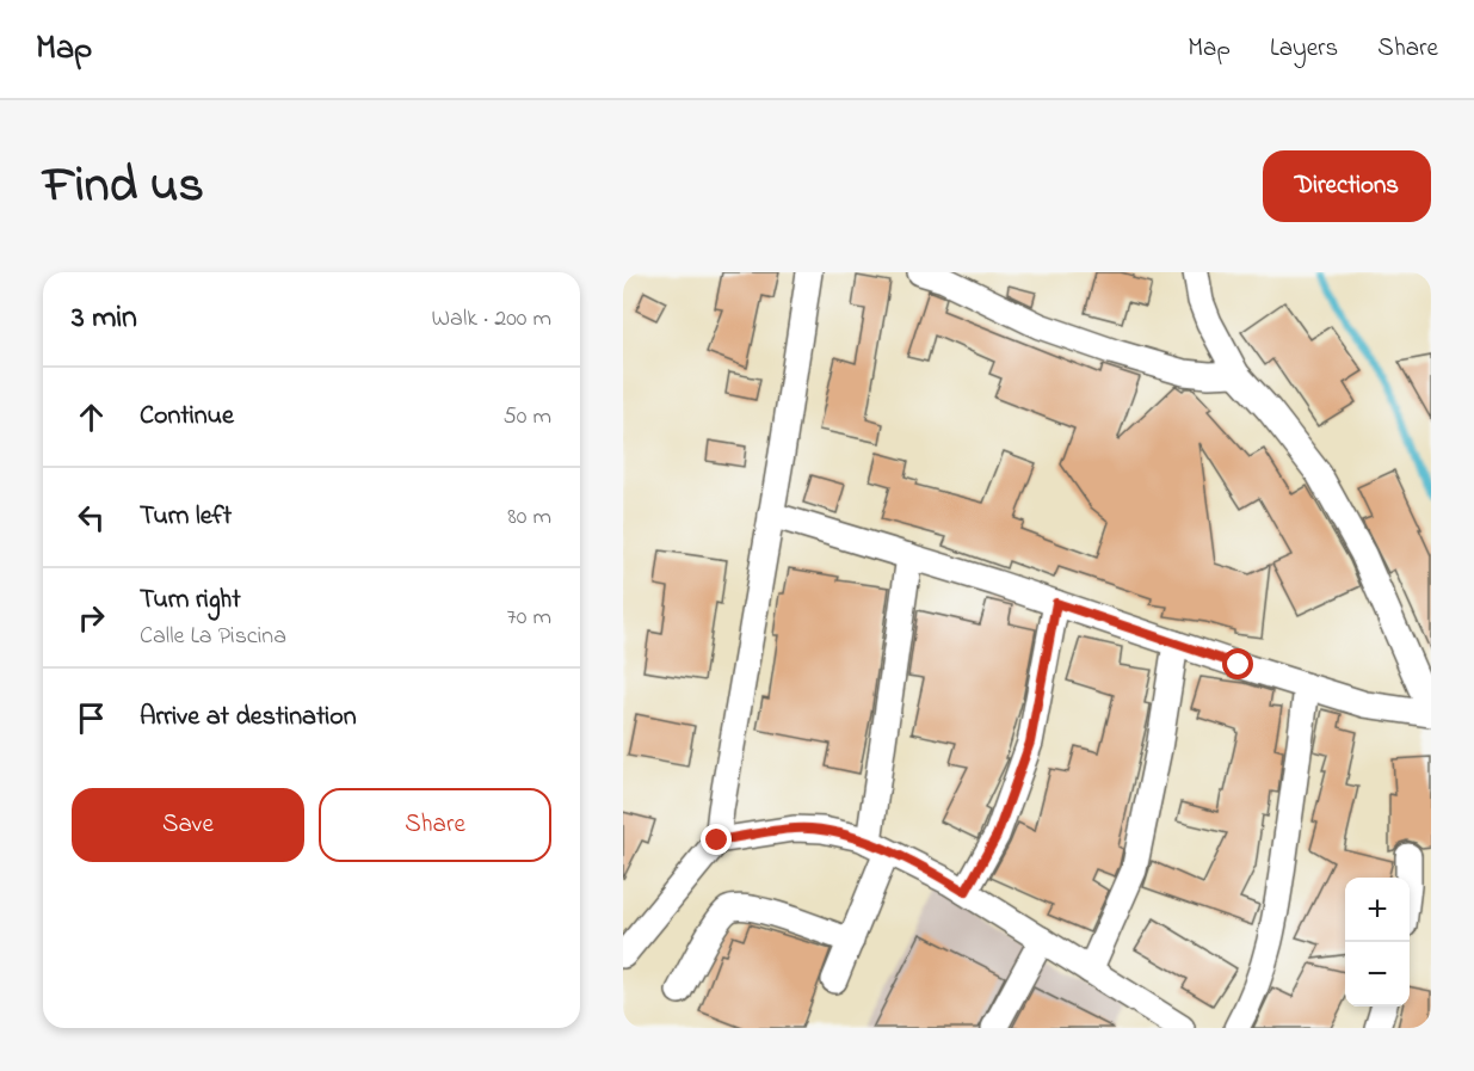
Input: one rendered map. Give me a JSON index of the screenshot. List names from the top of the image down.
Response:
{
  "page": {
    "header": "Map",
    "nav": ["Map", "Layers", "Share"],
    "title": "Find us",
    "buttons": [
      "Directions",
      ["Save", "Share"]
    ],
    "heading": ["3 min", "Walk · 200 m"],
    "list": [
      ["Continue", "50 m"],
      ["Turn left", "80 m"],
      ["Turn right", "Calle La Piscina", "70 m"],
      "Arrive at destination"
    ],
    "map_buttons": ["+", "−"]
  }
}
